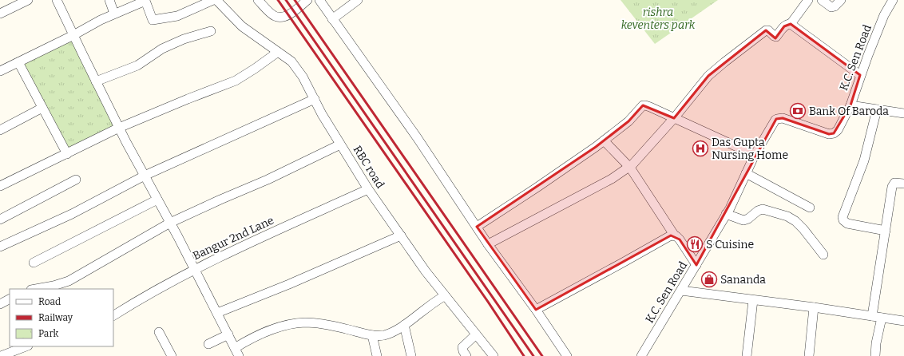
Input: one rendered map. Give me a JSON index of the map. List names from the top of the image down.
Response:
{
  "streets": {
    "street": ["K.C. Sen Road", "RBC road", "Bangur 2nd Lane"]
  },
  "crossings": [
    ["RBC road", "Bangur 2nd Lane"]
  ],
  "parks": ["rishra keventers park"],
  "places": {
    "bank": ["Bank Of Baroda"],
    "hospital": ["Das Gupta Nursing Home"],
    "restaurant": ["S Cuisine"],
    "shop": ["Sananda"]
  },
  "legend": ["Road", "Railway", "Park"]
}
